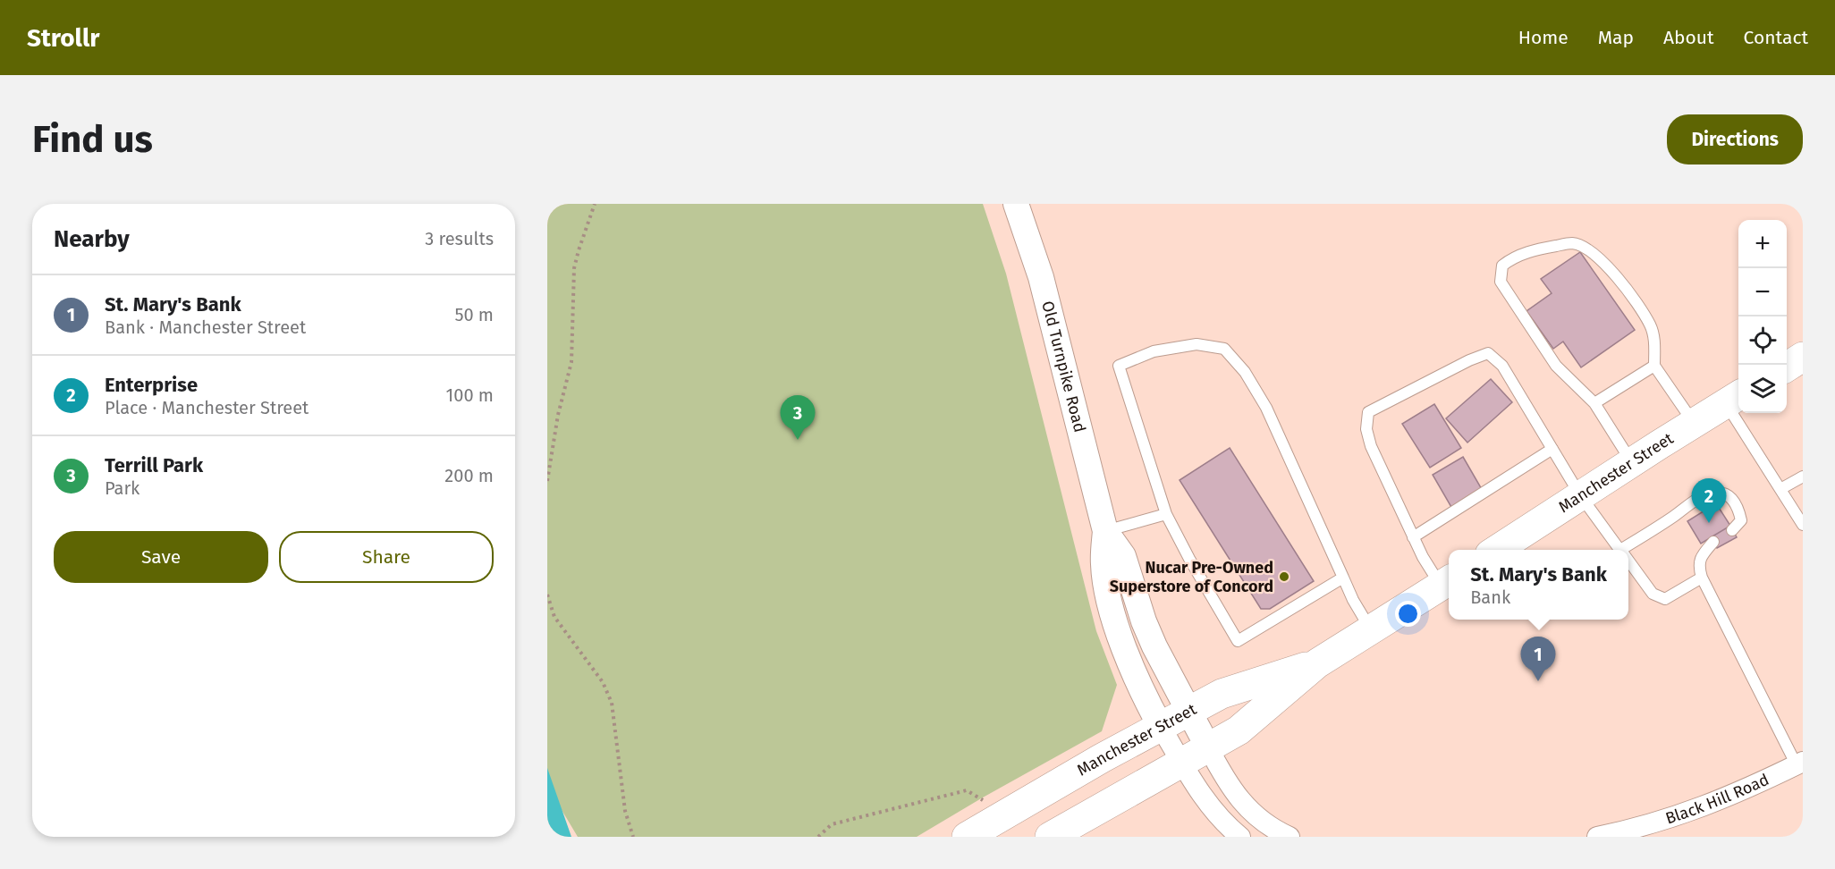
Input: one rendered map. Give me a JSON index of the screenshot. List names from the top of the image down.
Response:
{
  "streets": {
    "main road": ["Manchester Street"],
    "street": ["Old Turnpike Road", "Black Hill Road"]
  },
  "crossings": [
    ["Old Turnpike Road", "Manchester Street"]
  ],
  "places": ["Nucar Pre-Owned Superstore of Concord"],
  "page": {
    "header": "Strollr",
    "nav": [
      "Home",
      "Map",
      "About",
      "Contact"
    ],
    "buttons": [
      "Directions",
      ["Save", "Share"]
    ],
    "title": "Find us",
    "heading": ["Nearby", "3 results"],
    "map_buttons": ["+", "−"],
    "list": [
      {
        "mark": "1",
        "name": "St. Mary's Bank",
        "note": "Bank · Manchester Street",
        "value": "50 m"
      },
      {
        "mark": "2",
        "name": "Enterprise",
        "note": "Place · Manchester Street",
        "value": "100 m"
      },
      {
        "mark": "3",
        "name": "Terrill Park",
        "note": "Park",
        "value": "200 m"
      }
    ],
    "pins": ["3", "2", "1"],
    "popup": ["St. Mary's Bank", "Bank"]
  }
}
